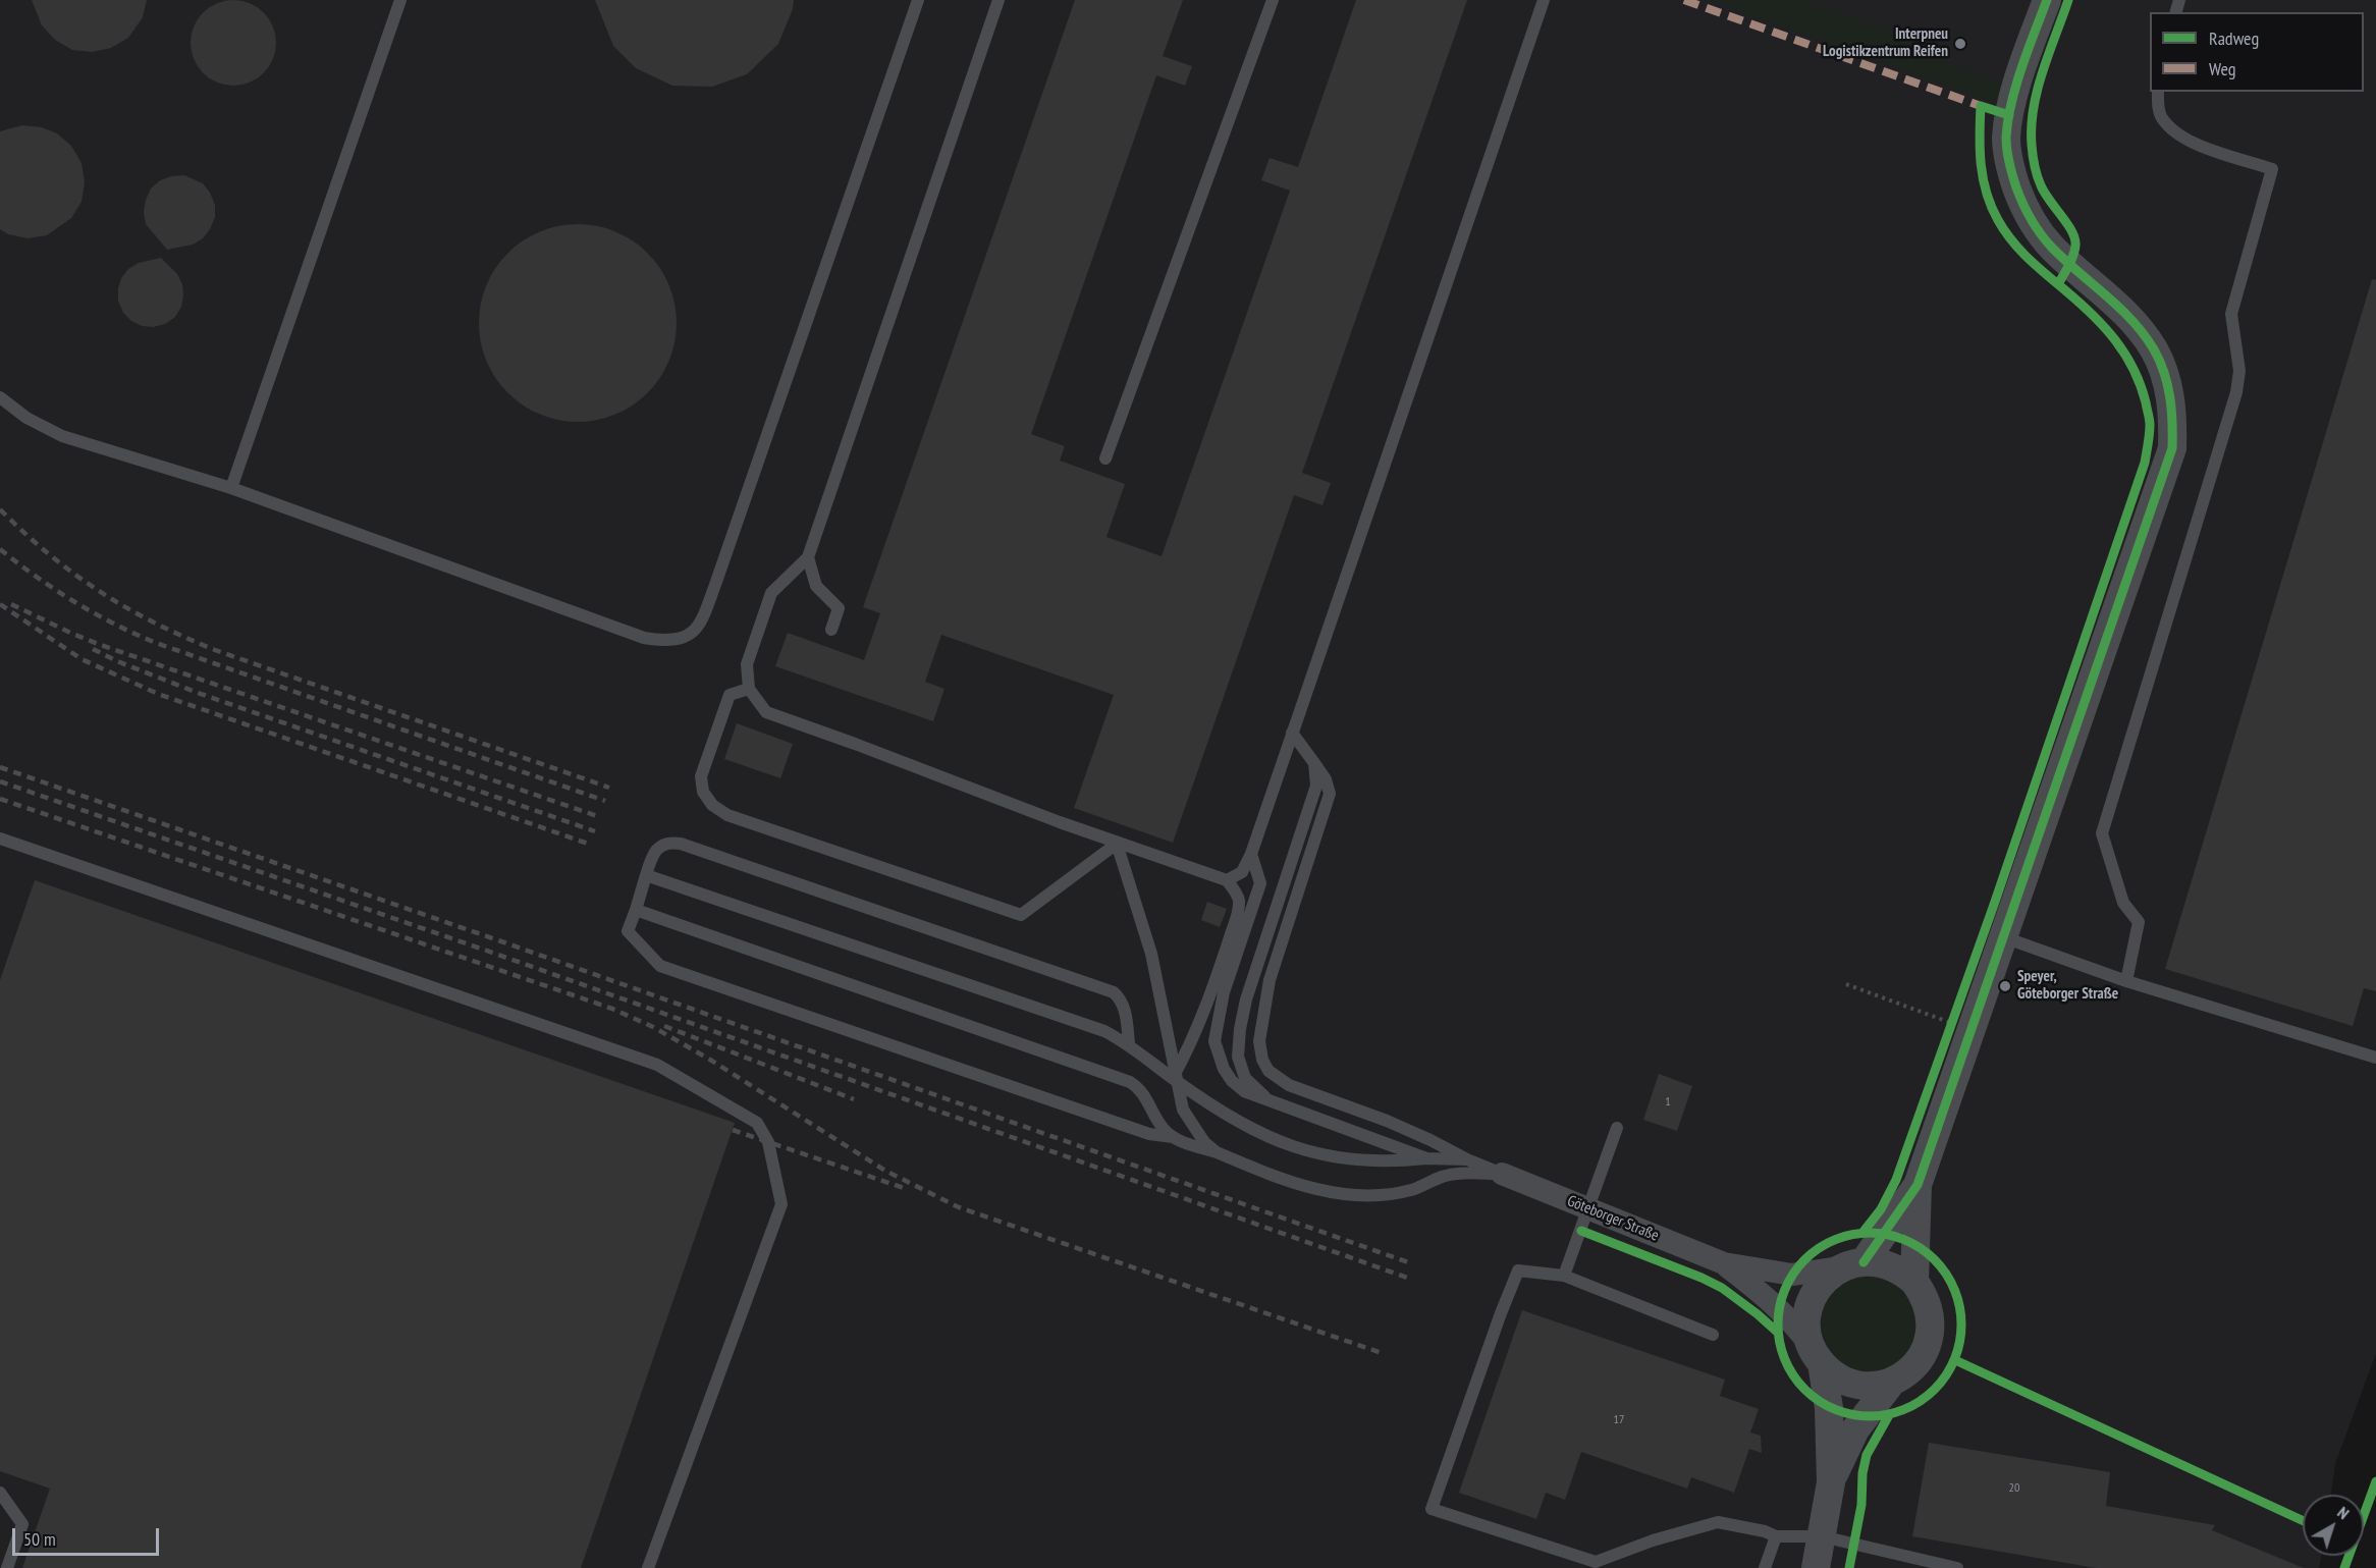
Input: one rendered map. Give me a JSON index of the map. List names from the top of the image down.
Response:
{
  "streets": {
    "street": ["Göteborger Straße"]
  },
  "places": ["Interpneu Logistikzentrum Reifen", "Speyer, Göteborger Straße"],
  "house_numbers": ["1", "17", "20"],
  "legend": ["Radweg", "Weg"],
  "scale_bar": "50 m",
  "north": "top right"
}
